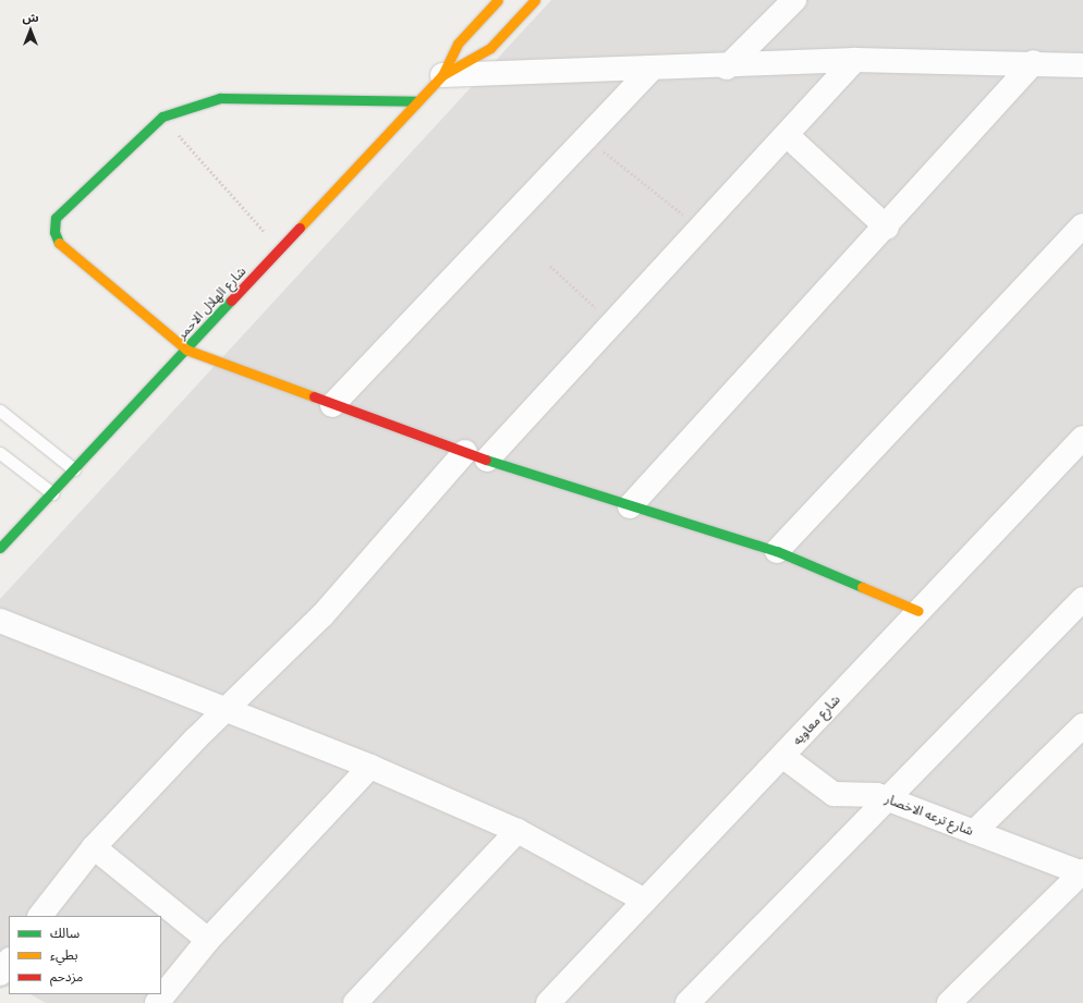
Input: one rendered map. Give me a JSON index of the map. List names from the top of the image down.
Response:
{
  "streets": {
    "street": ["شارع الهلال الاحمر", "شارع معاويه", "شارع ترعه الاخصار"]
  },
  "crossings": [
    ["شارع معاويه", "شارع ترعه الاخصار"]
  ],
  "legend": ["سالك", "بطيء", "مزدحم"],
  "north": "top"
}
